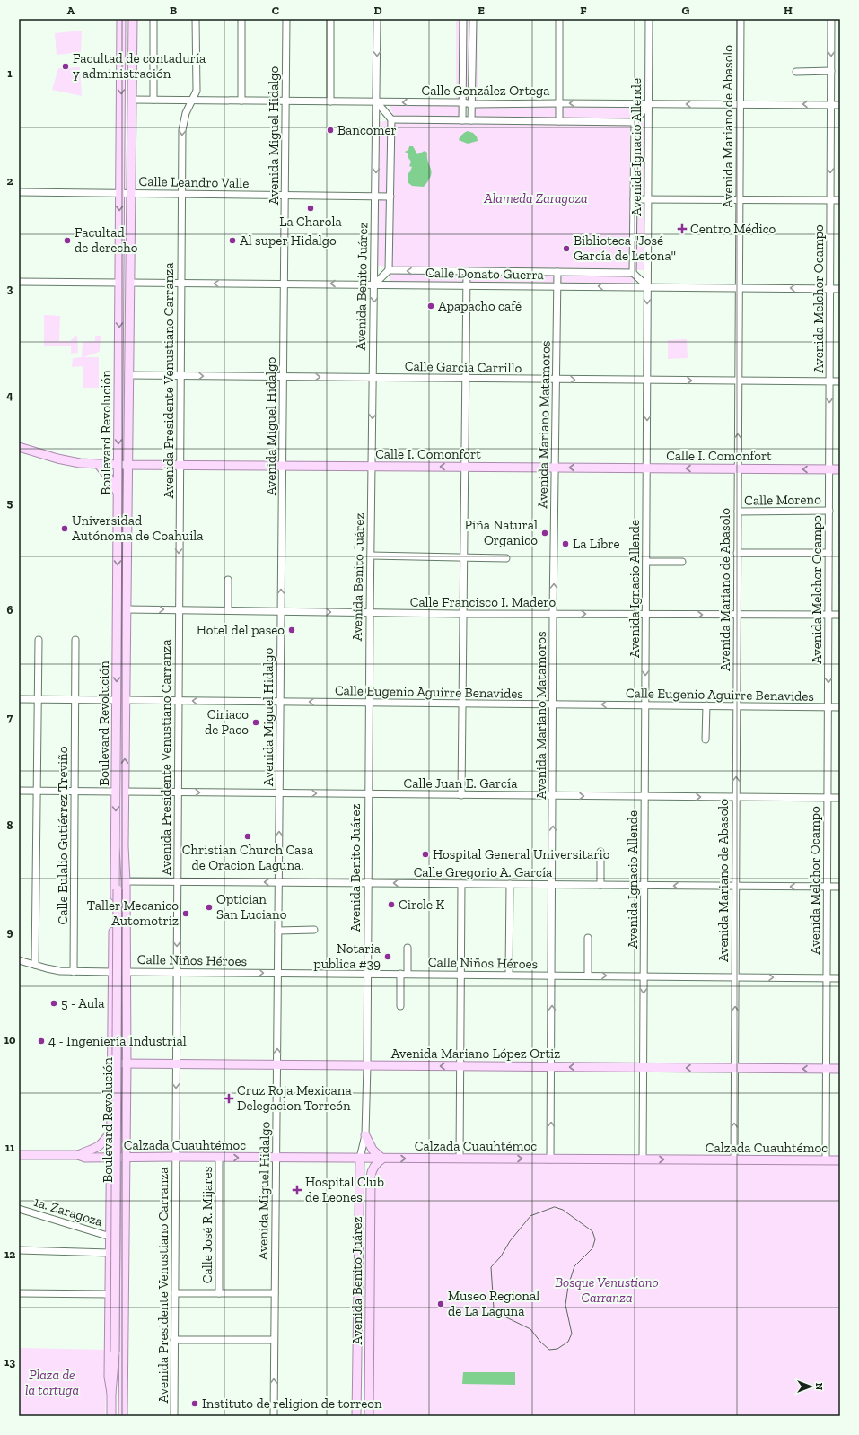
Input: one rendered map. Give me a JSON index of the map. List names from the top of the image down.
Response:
{
  "streets": {
    "main road": [
      "Avenida Benito Juárez",
      "Boulevard Revolución",
      "Calle I. Comonfort",
      "Avenida Mariano López Ortiz",
      "Calzada Cuauhtémoc"
    ],
    "street": [
      "Calle González Ortega",
      "Avenida Mariano de Abasolo",
      "Avenida Miguel Hidalgo",
      "Avenida Ignacio Allende",
      "Calle Leandro Valle",
      "Calle Donato Guerra",
      "Avenida Melchor Ocampo",
      "Calle García Carrillo",
      "Avenida Presidente Venustiano Carranza",
      "Avenida Mariano Matamoros",
      "Calle Moreno",
      "Calle Francisco I. Madero",
      "Calle Eugenio Aguirre Benavides",
      "Calle Juan E. García",
      "Calle Eulalio Gutiérrez Treviño",
      "Calle Gregorio A. García",
      "Calle Niños Héroes",
      "1a. Zaragoza",
      "Calle José R. Mijares"
    ]
  },
  "crossings": [
    ["Calle González Ortega", "Avenida Mariano de Abasolo"],
    ["Calle González Ortega", "Avenida Miguel Hidalgo"],
    ["Calle González Ortega", "Avenida Ignacio Allende"],
    ["Calle González Ortega", "Avenida Benito Juárez"],
    ["Calle González Ortega", "Avenida Melchor Ocampo"],
    ["Calle González Ortega", "Avenida Presidente Venustiano Carranza"],
    ["Avenida Mariano de Abasolo", "Calle Donato Guerra"],
    ["Avenida Mariano de Abasolo", "Calle García Carrillo"],
    ["Avenida Mariano de Abasolo", "Calle I. Comonfort"],
    ["Avenida Mariano de Abasolo", "Calle Moreno"],
    ["Avenida Mariano de Abasolo", "Calle Francisco I. Madero"],
    ["Avenida Mariano de Abasolo", "Calle Eugenio Aguirre Benavides"],
    ["Avenida Mariano de Abasolo", "Calle Juan E. García"],
    ["Avenida Mariano de Abasolo", "Calle Gregorio A. García"],
    ["Avenida Mariano de Abasolo", "Calle Niños Héroes"],
    ["Avenida Mariano de Abasolo", "Avenida Mariano López Ortiz"],
    ["Avenida Mariano de Abasolo", "Calzada Cuauhtémoc"],
    ["Avenida Miguel Hidalgo", "Calle Leandro Valle"],
    ["Avenida Miguel Hidalgo", "Calle Donato Guerra"],
    ["Avenida Miguel Hidalgo", "Calle García Carrillo"],
    ["Avenida Miguel Hidalgo", "Calle I. Comonfort"],
    ["Avenida Miguel Hidalgo", "Calle Francisco I. Madero"],
    ["Avenida Miguel Hidalgo", "Calle Eugenio Aguirre Benavides"],
    ["Avenida Miguel Hidalgo", "Calle Juan E. García"],
    ["Avenida Miguel Hidalgo", "Calle Gregorio A. García"],
    ["Avenida Miguel Hidalgo", "Calle Niños Héroes"],
    ["Avenida Miguel Hidalgo", "Avenida Mariano López Ortiz"],
    ["Avenida Miguel Hidalgo", "Calzada Cuauhtémoc"],
    ["Avenida Ignacio Allende", "Calle Donato Guerra"],
    ["Avenida Ignacio Allende", "Calle García Carrillo"],
    ["Avenida Ignacio Allende", "Calle I. Comonfort"],
    ["Avenida Ignacio Allende", "Calle Francisco I. Madero"],
    ["Avenida Ignacio Allende", "Calle Eugenio Aguirre Benavides"],
    ["Avenida Ignacio Allende", "Calle Juan E. García"],
    ["Avenida Ignacio Allende", "Calle Gregorio A. García"],
    ["Avenida Ignacio Allende", "Calle Niños Héroes"],
    ["Avenida Ignacio Allende", "Avenida Mariano López Ortiz"],
    ["Avenida Ignacio Allende", "Calzada Cuauhtémoc"],
    ["Calle Leandro Valle", "Avenida Benito Juárez"],
    ["Calle Leandro Valle", "Avenida Presidente Venustiano Carranza"],
    ["Calle Leandro Valle", "Boulevard Revolución"],
    ["Calle Donato Guerra", "Avenida Benito Juárez"],
    ["Calle Donato Guerra", "Avenida Melchor Ocampo"],
    ["Calle Donato Guerra", "Avenida Presidente Venustiano Carranza"],
    ["Calle Donato Guerra", "Avenida Mariano Matamoros"],
    ["Avenida Benito Juárez", "Calle García Carrillo"],
    ["Avenida Benito Juárez", "Calle I. Comonfort"],
    ["Avenida Benito Juárez", "Calle Francisco I. Madero"],
    ["Avenida Benito Juárez", "Calle Eugenio Aguirre Benavides"],
    ["Avenida Benito Juárez", "Calle Juan E. García"],
    ["Avenida Benito Juárez", "Calle Gregorio A. García"],
    ["Avenida Benito Juárez", "Calle Niños Héroes"],
    ["Avenida Benito Juárez", "Avenida Mariano López Ortiz"],
    ["Avenida Benito Juárez", "Calzada Cuauhtémoc"],
    ["Avenida Melchor Ocampo", "Calle García Carrillo"],
    ["Avenida Melchor Ocampo", "Calle I. Comonfort"],
    ["Avenida Melchor Ocampo", "Calle Moreno"],
    ["Avenida Melchor Ocampo", "Calle Francisco I. Madero"],
    ["Avenida Melchor Ocampo", "Calle Eugenio Aguirre Benavides"],
    ["Avenida Melchor Ocampo", "Calle Juan E. García"],
    ["Avenida Melchor Ocampo", "Calle Gregorio A. García"],
    ["Avenida Melchor Ocampo", "Calle Niños Héroes"],
    ["Avenida Melchor Ocampo", "Avenida Mariano López Ortiz"],
    ["Avenida Melchor Ocampo", "Calzada Cuauhtémoc"],
    ["Calle García Carrillo", "Avenida Presidente Venustiano Carranza"],
    ["Calle García Carrillo", "Avenida Mariano Matamoros"],
    ["Avenida Presidente Venustiano Carranza", "Calle I. Comonfort"],
    ["Avenida Presidente Venustiano Carranza", "Calle Francisco I. Madero"],
    ["Avenida Presidente Venustiano Carranza", "Calle Eugenio Aguirre Benavides"],
    ["Avenida Presidente Venustiano Carranza", "Calle Juan E. García"],
    ["Avenida Presidente Venustiano Carranza", "Calle Gregorio A. García"],
    ["Avenida Presidente Venustiano Carranza", "Calle Niños Héroes"],
    ["Avenida Presidente Venustiano Carranza", "Avenida Mariano López Ortiz"],
    ["Avenida Presidente Venustiano Carranza", "Calzada Cuauhtémoc"],
    ["Avenida Mariano Matamoros", "Calle I. Comonfort"],
    ["Avenida Mariano Matamoros", "Calle Francisco I. Madero"],
    ["Avenida Mariano Matamoros", "Calle Eugenio Aguirre Benavides"],
    ["Avenida Mariano Matamoros", "Calle Juan E. García"],
    ["Avenida Mariano Matamoros", "Calle Gregorio A. García"],
    ["Avenida Mariano Matamoros", "Calle Niños Héroes"],
    ["Avenida Mariano Matamoros", "Avenida Mariano López Ortiz"],
    ["Avenida Mariano Matamoros", "Calzada Cuauhtémoc"],
    ["Boulevard Revolución", "Calle I. Comonfort"],
    ["Boulevard Revolución", "Calle Juan E. García"],
    ["Boulevard Revolución", "Avenida Mariano López Ortiz"],
    ["Boulevard Revolución", "Calzada Cuauhtémoc"],
    ["Boulevard Revolución", "1a. Zaragoza"],
    ["Calle Juan E. García", "Calle Eulalio Gutiérrez Treviño"],
    ["Calzada Cuauhtémoc", "Calle José R. Mijares"]
  ],
  "one_way": [
    "Calle García Carrillo",
    "Avenida Mariano Matamoros",
    "Calle I. Comonfort",
    "Calle Francisco I. Madero",
    "Calle Eugenio Aguirre Benavides",
    "Calle Juan E. García",
    "Calle Gregorio A. García",
    "Avenida Mariano López Ortiz",
    "Calzada Cuauhtémoc"
  ],
  "parks": ["Alameda Zaragoza", "Bosque Venustiano Carranza", "Plaza de la tortuga"],
  "places": {
    "other": [
      "Facultad de contaduría y administración",
      "Bancomer",
      "La Charola",
      "Facultad de derecho",
      "Al super Hidalgo",
      "Biblioteca \"José García de Letona\"",
      "Apapacho café",
      "Universidad Autónoma de Coahuila",
      "Piña Natural Organico",
      "La Libre",
      "Hotel del paseo",
      "Ciriaco de Paco",
      "Christian Church Casa de Oracion Laguna.",
      "Hospital General Universitario",
      "Circle K",
      "Optician San Luciano",
      "Taller Mecanico Automotriz",
      "Notaria publica #39",
      "5 - Aula",
      "4 - Ingeniería Industrial",
      "Museo Regional de La Laguna",
      "Instituto de religion de torreon"
    ],
    "health": ["Centro Médico", "Cruz Roja Mexicana Delegacion Torreón", "Hospital Club de Leones"]
  },
  "north": "right",
  "grid": {
    "columns": [
      "A",
      "B",
      "C",
      "D",
      "E",
      "F",
      "G",
      "H"
    ],
    "rows": [
      "1",
      "2",
      "3",
      "4",
      "5",
      "6",
      "7",
      "8",
      "9",
      "10",
      "11",
      "12",
      "13"
    ]
  }
}
